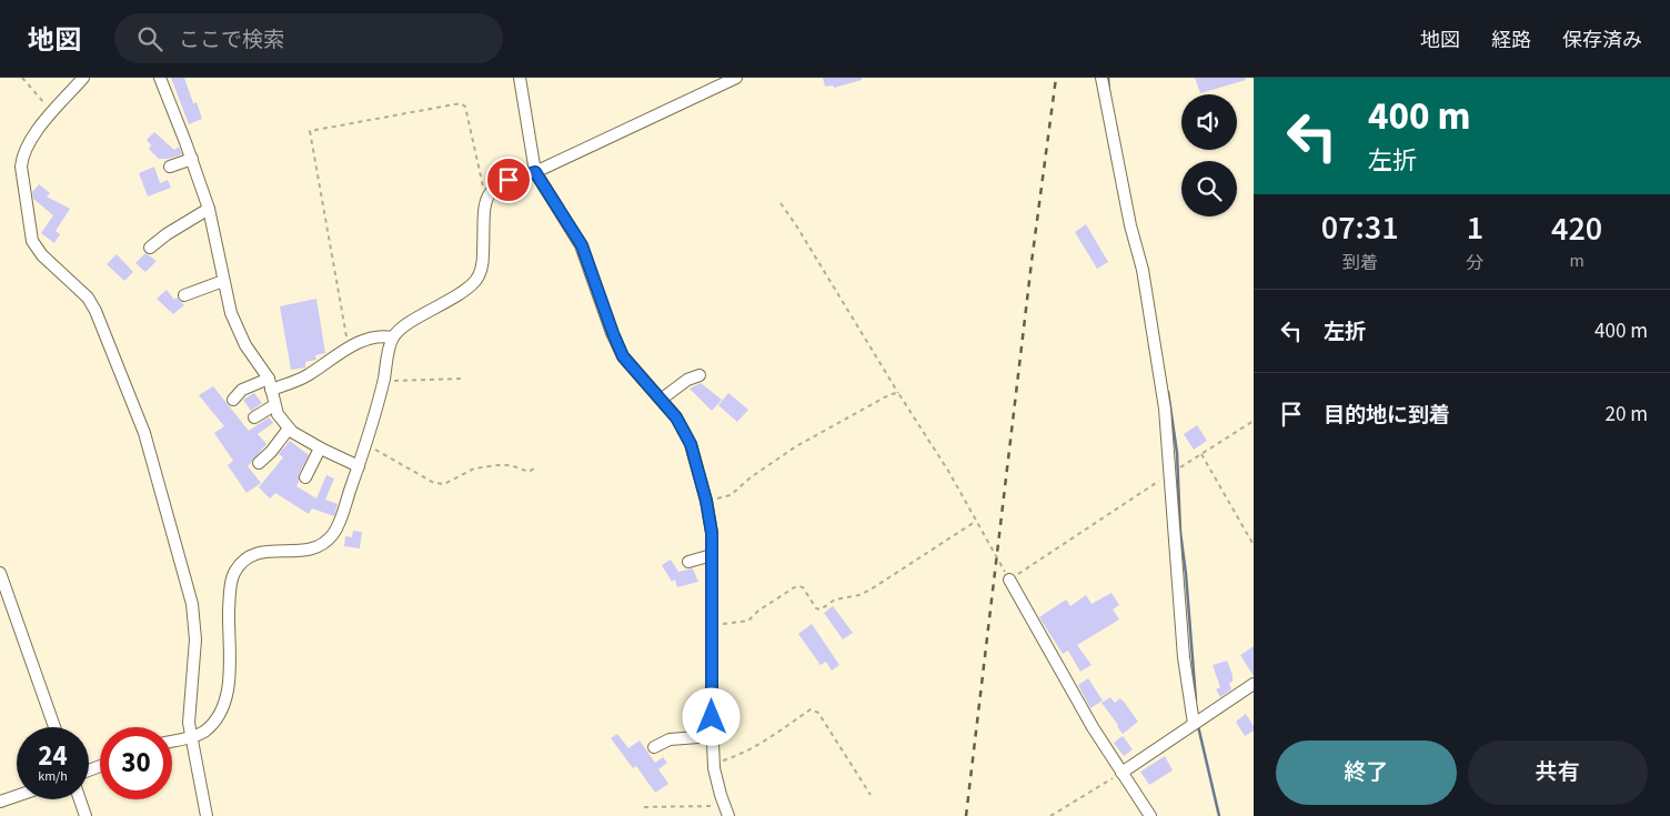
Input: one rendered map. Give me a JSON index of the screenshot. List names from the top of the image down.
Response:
{
  "page": {
    "header": "地図",
    "search": "ここで検索",
    "nav": ["地図", "経路", "保存済み"],
    "turn": ["400 m", "左折"],
    "eta": [
      "07:31",
      "到着",
      "1",
      "分",
      "420",
      "m"
    ],
    "list": [
      {
        "name": "左折",
        "value": "400 m"
      },
      {
        "name": "目的地に到着",
        "value": "20 m"
      }
    ],
    "speed": "24 km/h",
    "limit": "30",
    "buttons": ["終了", "共有"]
  }
}
